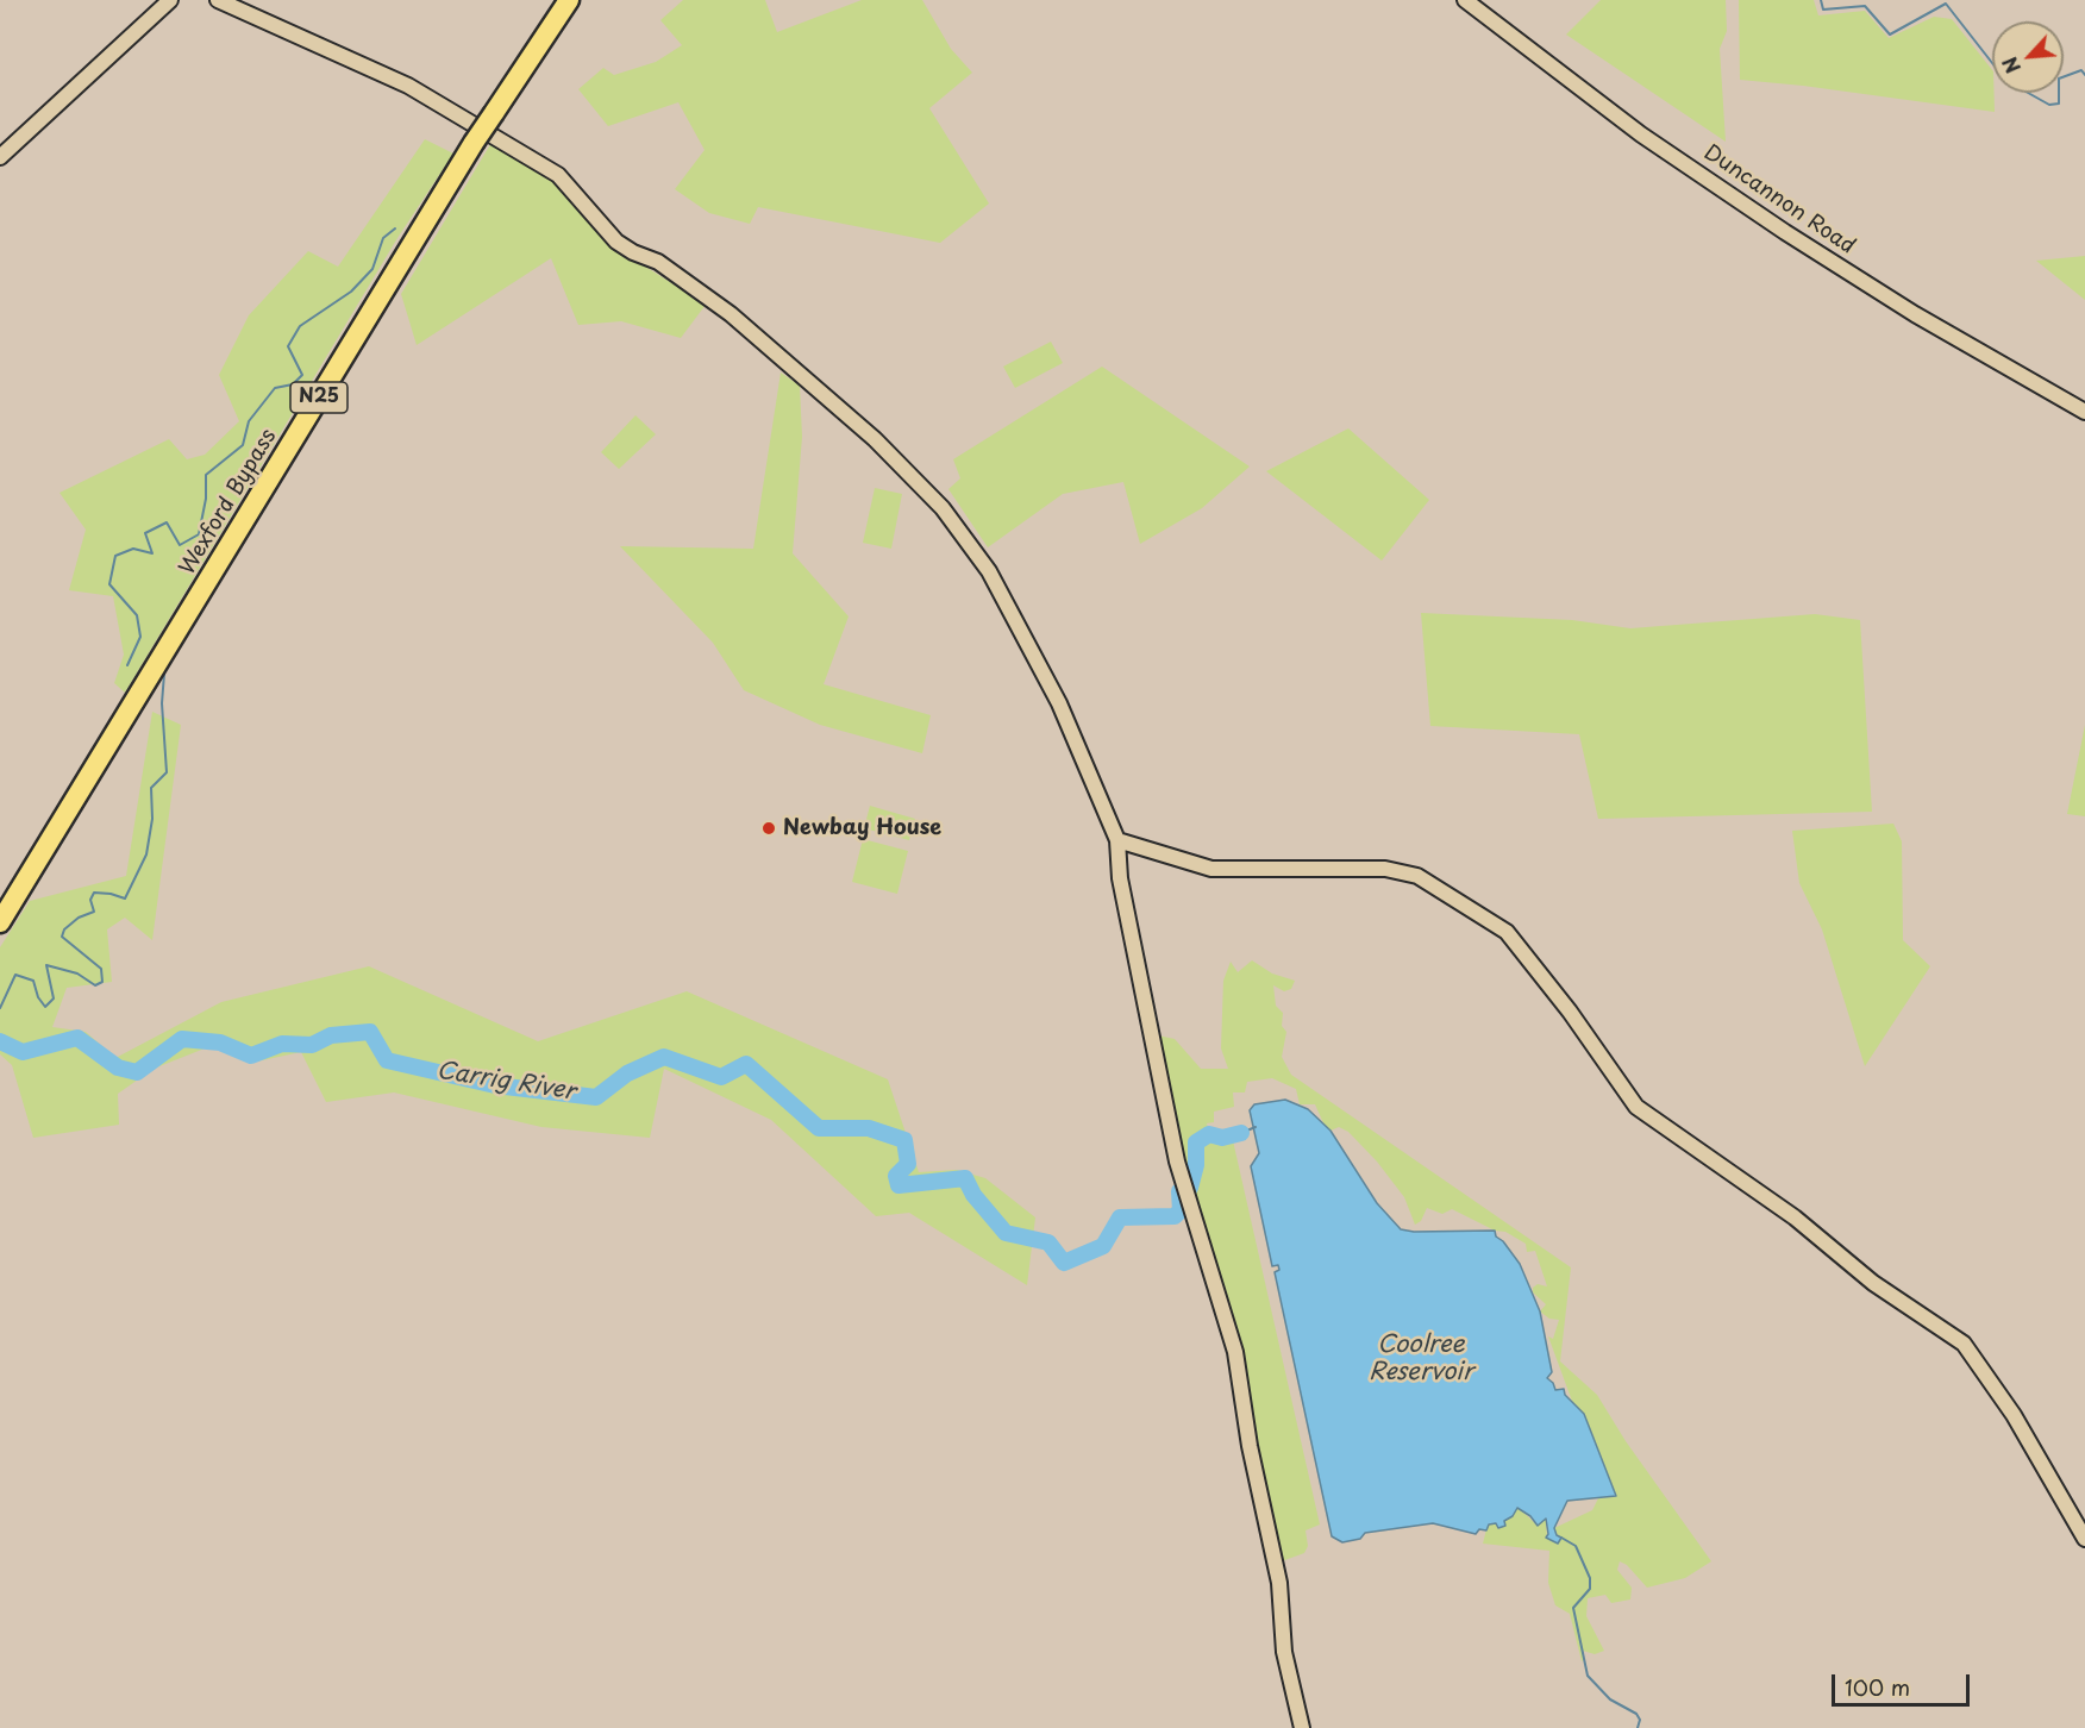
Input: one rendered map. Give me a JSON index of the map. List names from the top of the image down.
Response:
{
  "streets": {
    "highway": ["N25", "Wexford Bypass"],
    "street": ["Duncannon Road"]
  },
  "water": ["Carrig River", "Coolree Reservoir"],
  "places": ["Newbay House"],
  "scale_bar": "100 m",
  "north": "bottom left"
}
